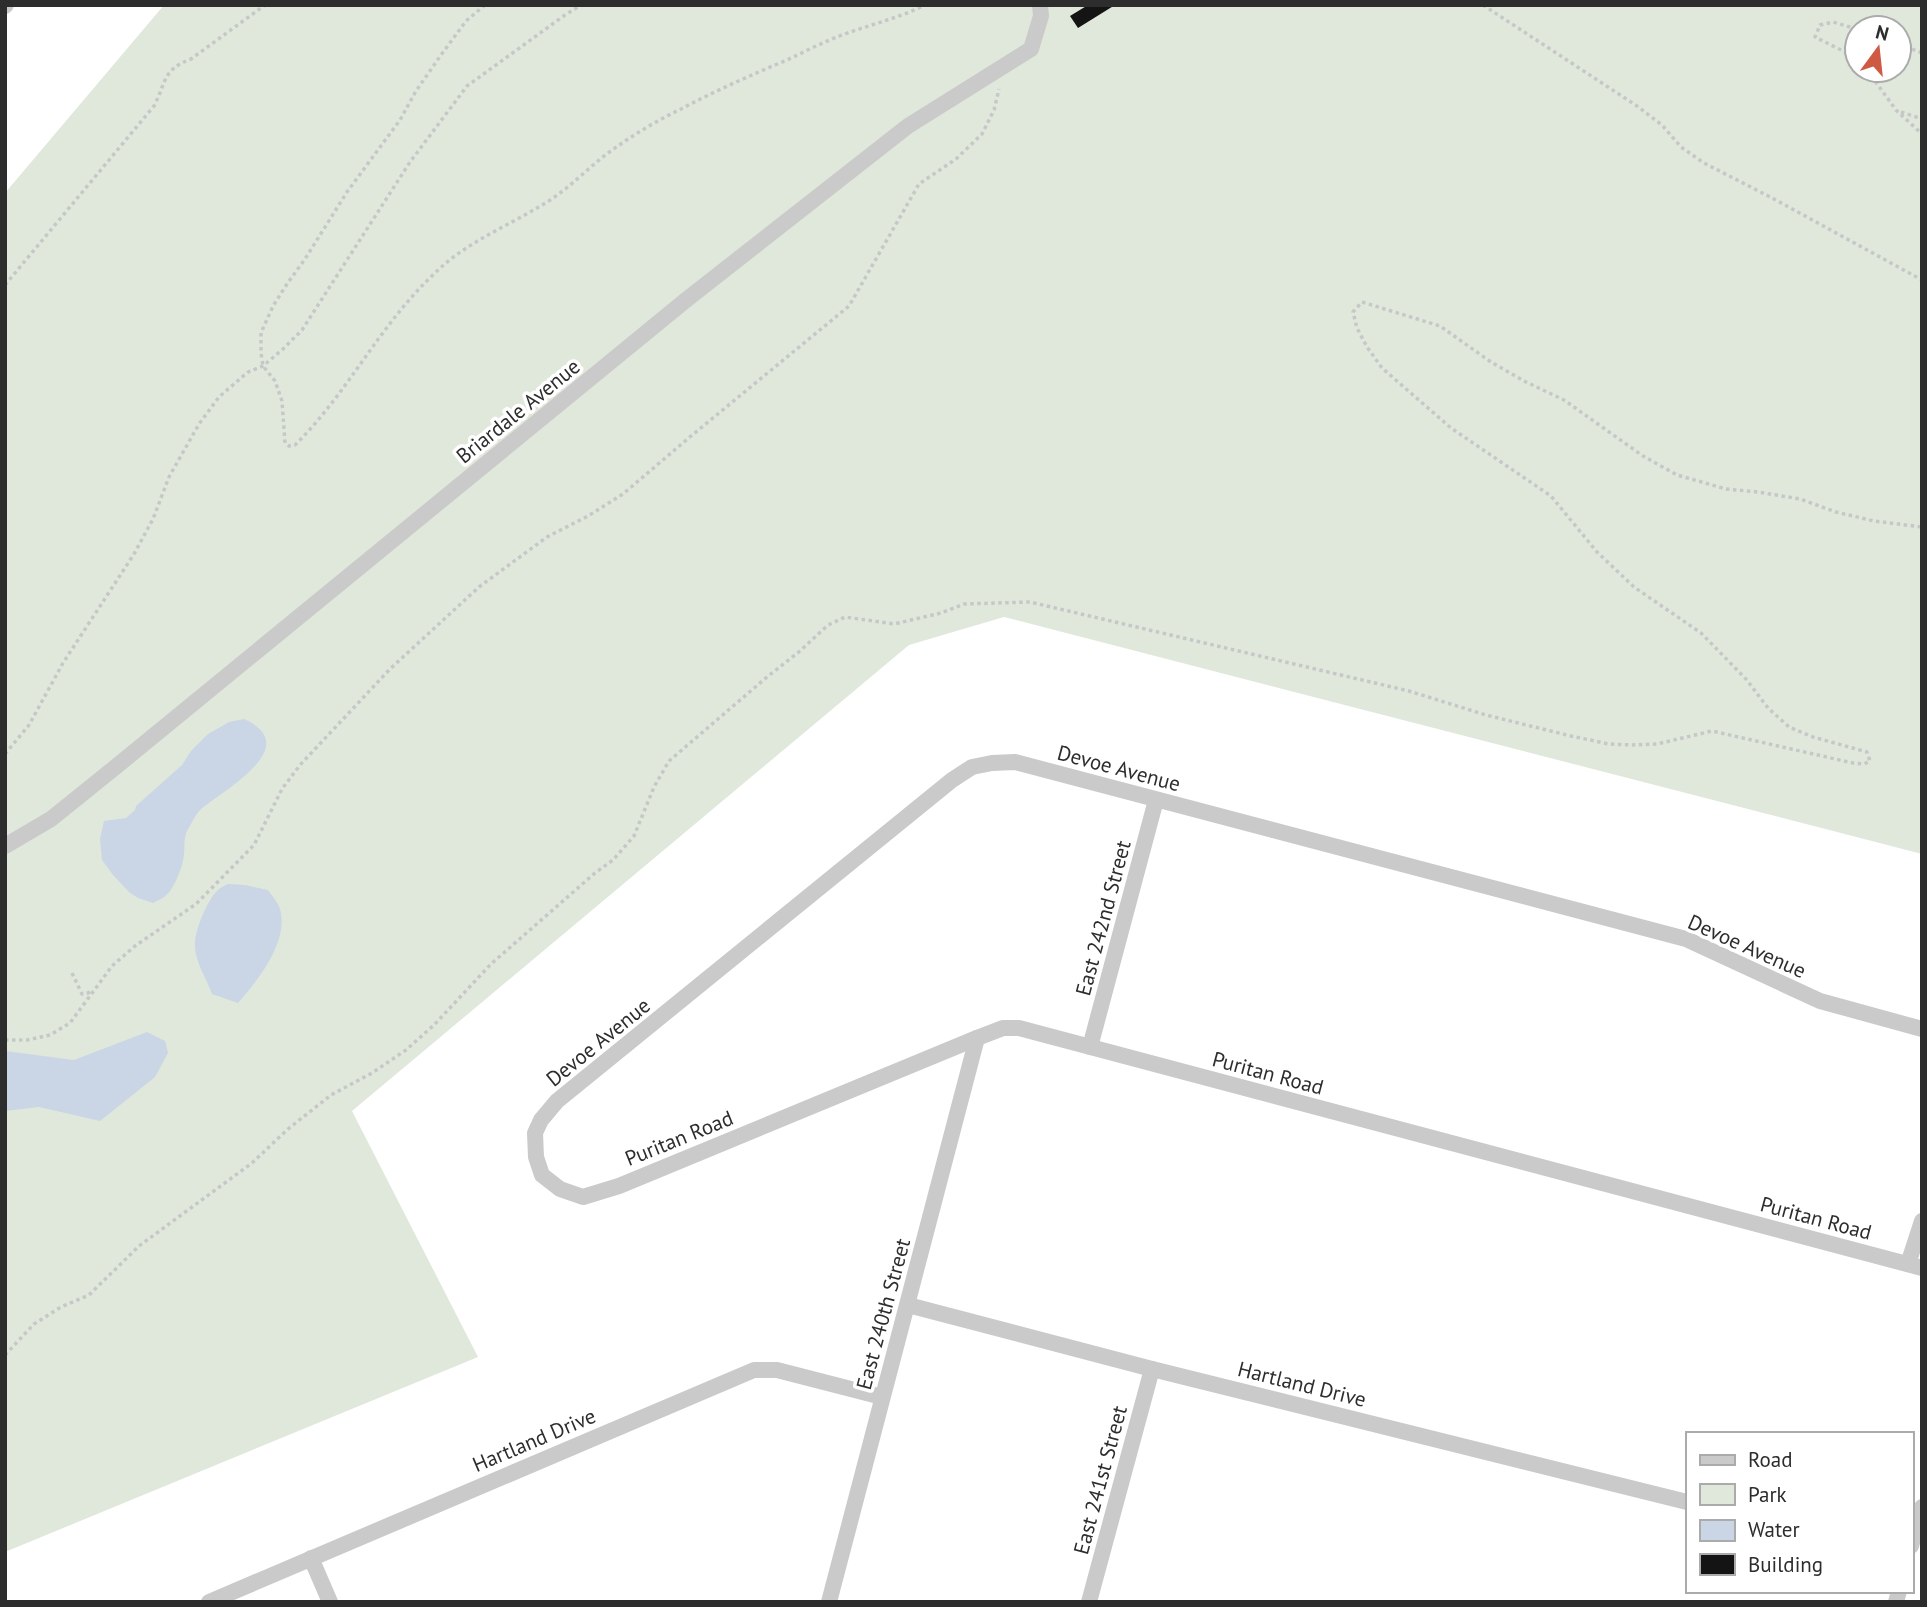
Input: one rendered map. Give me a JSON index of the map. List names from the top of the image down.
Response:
{
  "streets": {
    "street": [
      "Briardale Avenue",
      "Devoe Avenue",
      "East 242nd Street",
      "Puritan Road",
      "East 240th Street",
      "Hartland Drive",
      "East 241st Street"
    ]
  },
  "crossings": [
    ["Devoe Avenue", "East 242nd Street"],
    ["Devoe Avenue", "Puritan Road"],
    ["East 242nd Street", "Puritan Road"],
    ["Puritan Road", "East 240th Street"],
    ["East 240th Street", "Hartland Drive"],
    ["Hartland Drive", "East 241st Street"]
  ],
  "legend": [
    "Road",
    "Park",
    "Water",
    "Building"
  ],
  "north": "top"
}
